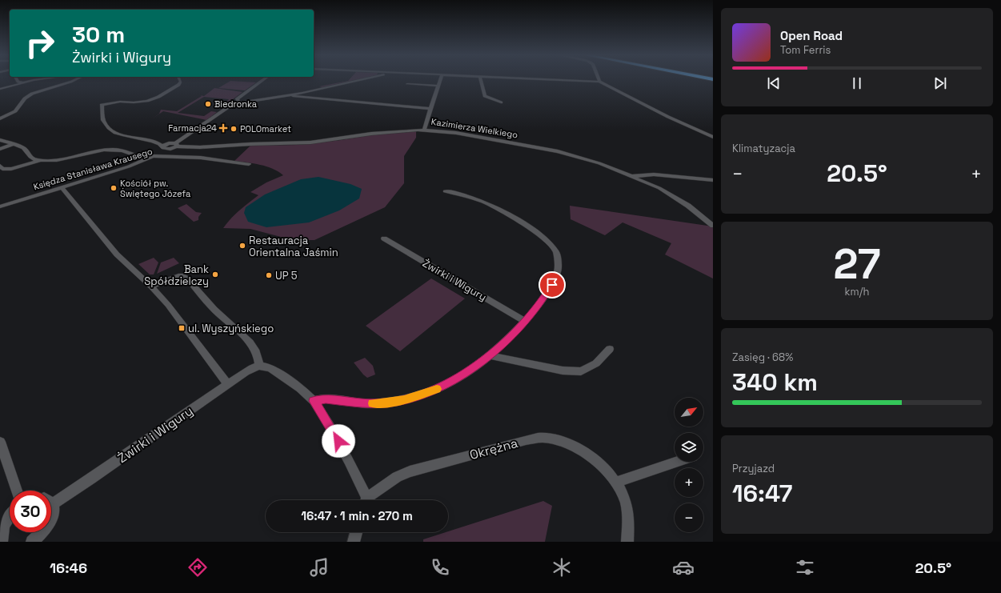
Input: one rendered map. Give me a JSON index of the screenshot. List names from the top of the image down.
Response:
{
  "streets": {
    "street": [
      "Kazimierza Wielkiego",
      "Księdza Stanisława Krausego",
      "Żwirki i Wigury",
      "Okrężna"
    ]
  },
  "places": {
    "other": [
      "Biedronka",
      "POLOmarket",
      "Kościół pw. Świętego Józefa",
      "Restauracja Orientalna Jaśmin",
      "Bank Spółdzielczy",
      "UP 5"
    ],
    "health": ["Farmacja24"],
    "transit": ["ul. Wyszyńskiego"]
  },
  "north": "top right",
  "page": {
    "turn": ["30 m", "Żwirki i Wigury"],
    "song": ["Open Road", "Tom Ferris"],
    "tile": [
      "Klimatyzacja",
      ["27", "km/h"],
      ["Zasięg · 68%", "340 km"],
      ["Przyjazd", "16:47"]
    ],
    "heat": ["−", "20.5°", "+"],
    "map_buttons": ["+", "−"],
    "limit": "30",
    "trip": "16:47 · 1 min · 270 m",
    "tabs": ["16:46", "20.5°"]
  }
}
